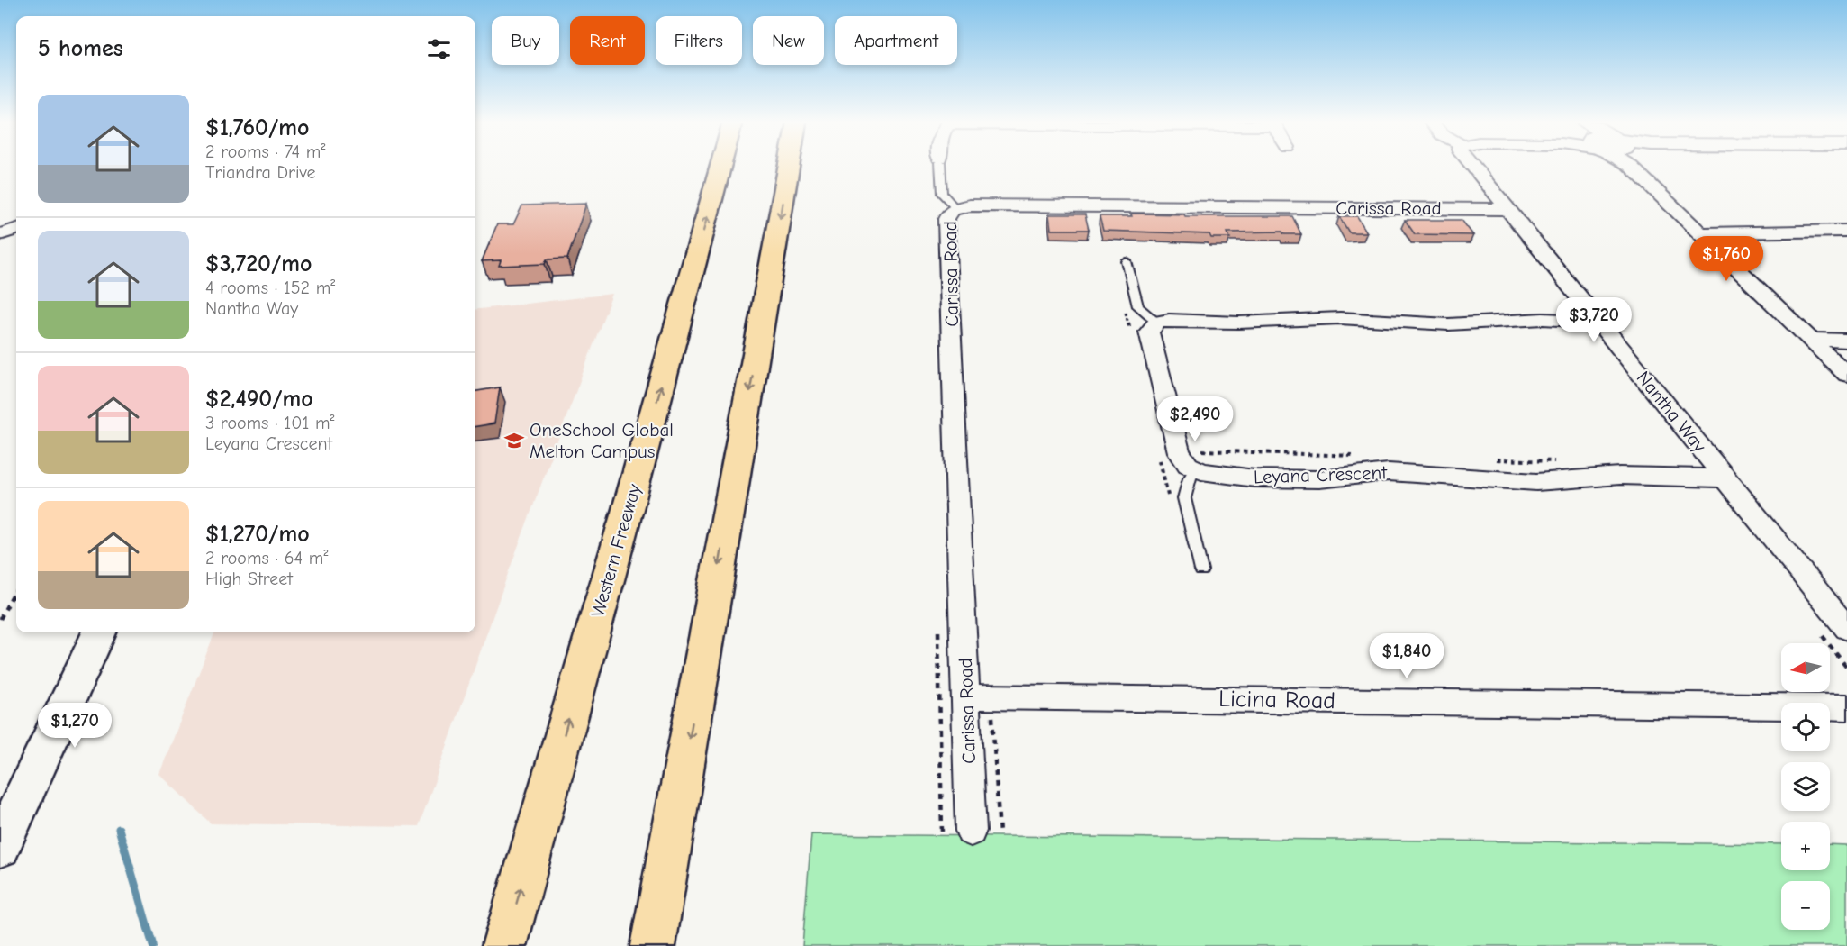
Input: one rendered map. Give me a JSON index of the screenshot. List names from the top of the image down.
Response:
{
  "streets": {
    "highway": ["Western Freeway"],
    "street": [
      "Carissa Road",
      "Nantha Way",
      "Leyana Crescent",
      "Licina Road"
    ]
  },
  "crossings": [
    ["Carissa Road", "Nantha Way"],
    ["Carissa Road", "Licina Road"],
    ["Nantha Way", "Leyana Crescent"]
  ],
  "places": {
    "school or university": ["OneSchool Global Melton Campus"]
  },
  "north": "left",
  "page": {
    "chip": [
      "Buy",
      "Rent",
      "Filters",
      "New",
      "Apartment"
    ],
    "heading": "5 homes",
    "list": [
      {
        "name": "$1,760/mo",
        "note": "2 rooms · 74 m² · Triandra Drive"
      },
      {
        "name": "$3,720/mo",
        "note": "4 rooms · 152 m² · Nantha Way"
      },
      {
        "name": "$2,490/mo",
        "note": "3 rooms · 101 m² · Leyana Crescent"
      },
      {
        "name": "$1,270/mo",
        "note": "2 rooms · 64 m² · High Street"
      }
    ],
    "price": [
      "$1,760",
      "$3,720",
      "$2,490",
      "$1,840",
      "$1,270"
    ],
    "map_buttons": ["+", "−"]
  }
}
